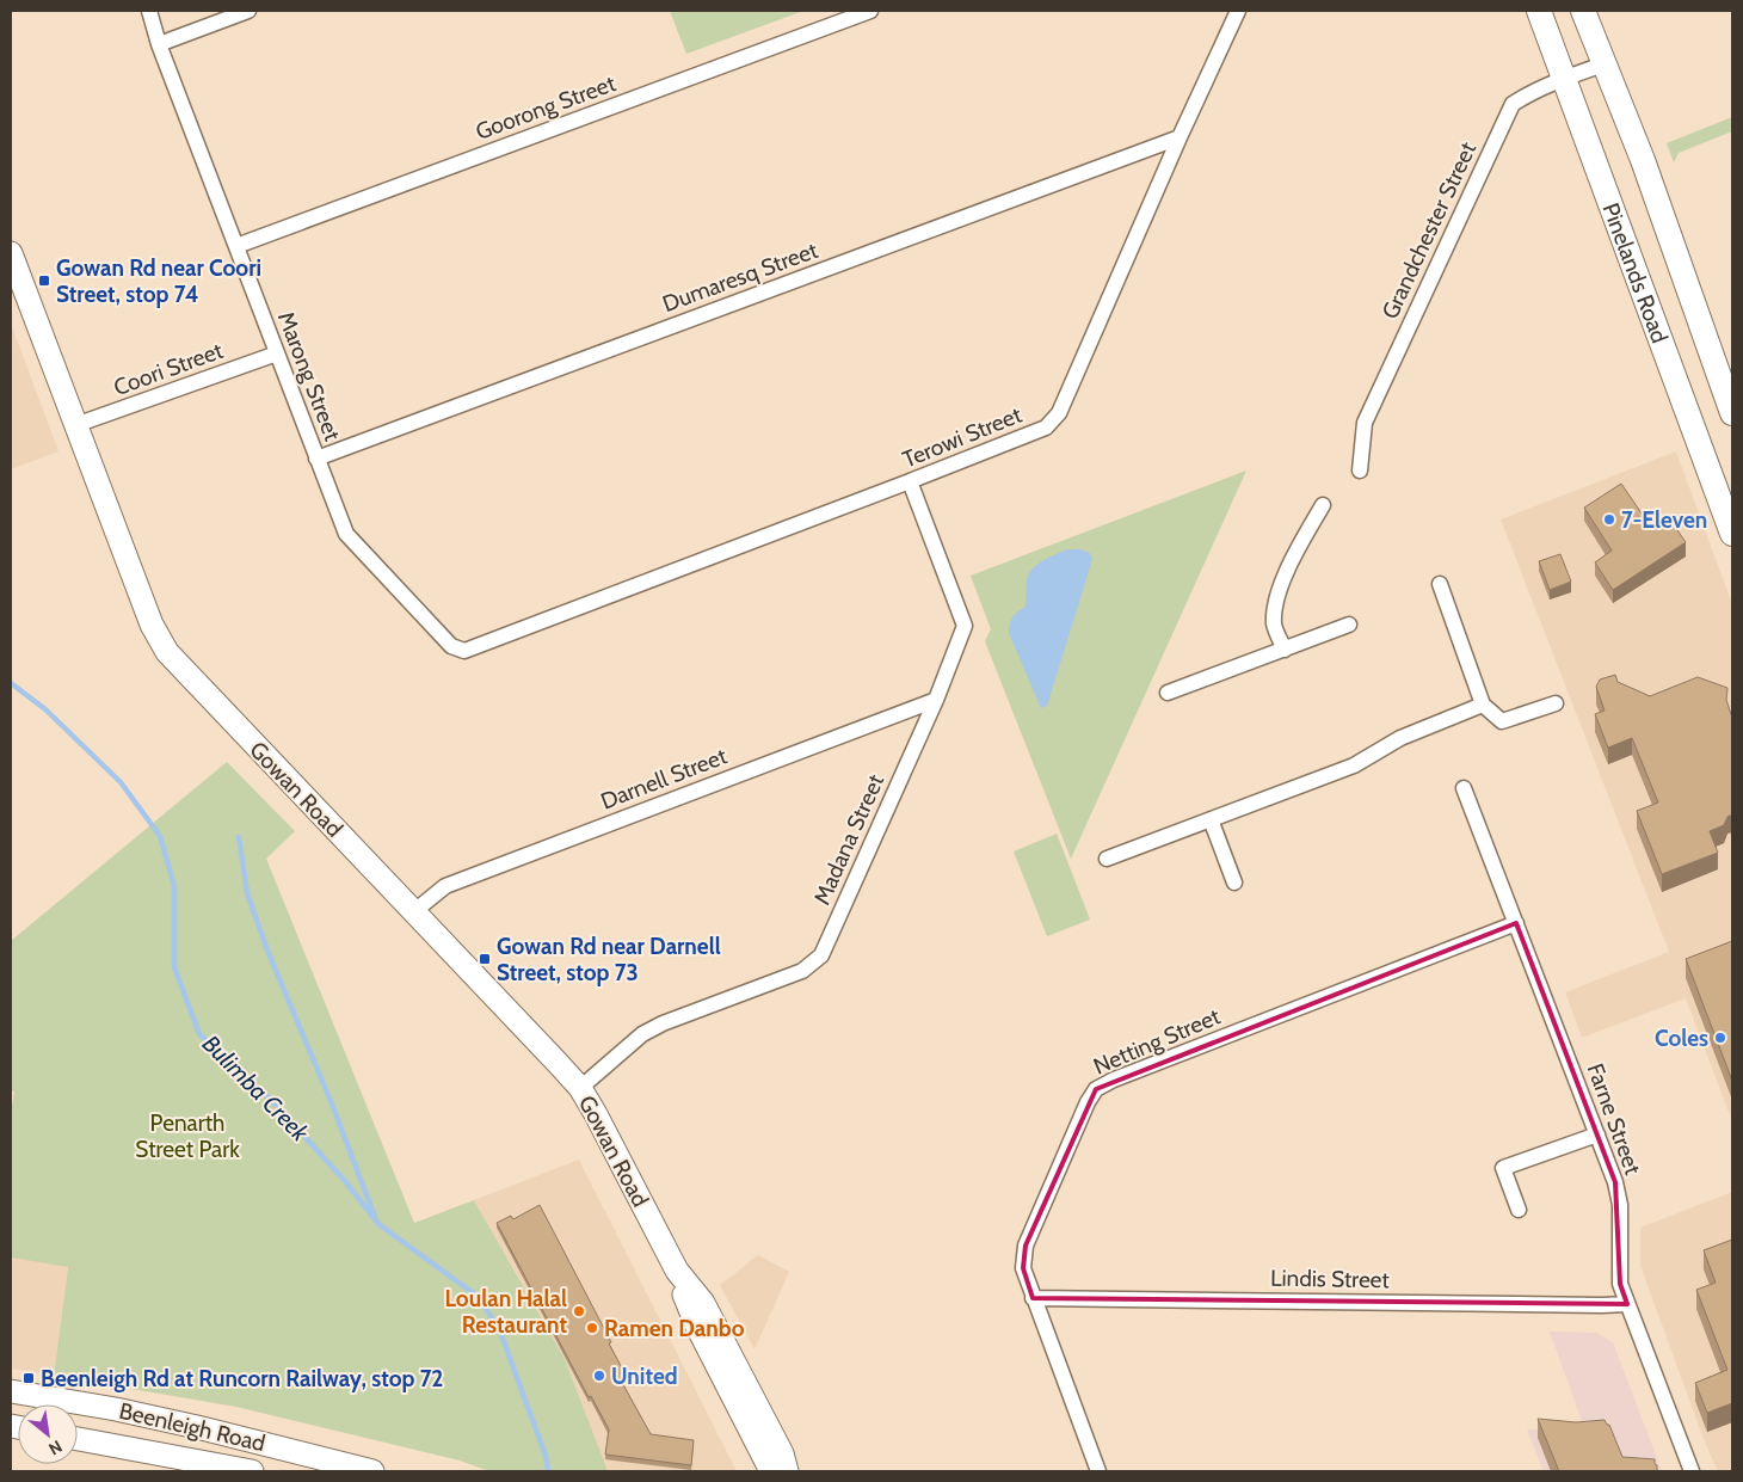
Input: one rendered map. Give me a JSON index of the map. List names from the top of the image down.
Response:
{
  "streets": {
    "main road": ["Pinelands Road", "Gowan Road", "Beenleigh Road"],
    "street": [
      "Goorong Street",
      "Grandchester Street",
      "Dumaresq Street",
      "Coori Street",
      "Marong Street",
      "Terowi Street",
      "Darnell Street",
      "Madana Street",
      "Netting Street",
      "Farne Street",
      "Lindis Street"
    ]
  },
  "crossings": [
    ["Goorong Street", "Marong Street"],
    ["Grandchester Street", "Pinelands Road"],
    ["Dumaresq Street", "Marong Street"],
    ["Dumaresq Street", "Terowi Street"],
    ["Coori Street", "Marong Street"],
    ["Coori Street", "Gowan Road"],
    ["Marong Street", "Terowi Street"],
    ["Terowi Street", "Madana Street"],
    ["Darnell Street", "Gowan Road"],
    ["Darnell Street", "Madana Street"],
    ["Gowan Road", "Madana Street"],
    ["Netting Street", "Farne Street"],
    ["Netting Street", "Lindis Street"],
    ["Farne Street", "Lindis Street"]
  ],
  "water": ["Bulimba Creek"],
  "parks": ["Penarth Street Park"],
  "places": {
    "transit": ["Gowan Rd near Coori Street, stop 74", "Gowan Rd near Darnell Street, stop 73", "Beenleigh Rd at Runcorn Railway, stop 72"],
    "other": [
      "7-Eleven",
      "Coles",
      "Loulan Halal Restaurant",
      "Ramen Danbo",
      "United"
    ]
  },
  "north": "bottom right"
}
